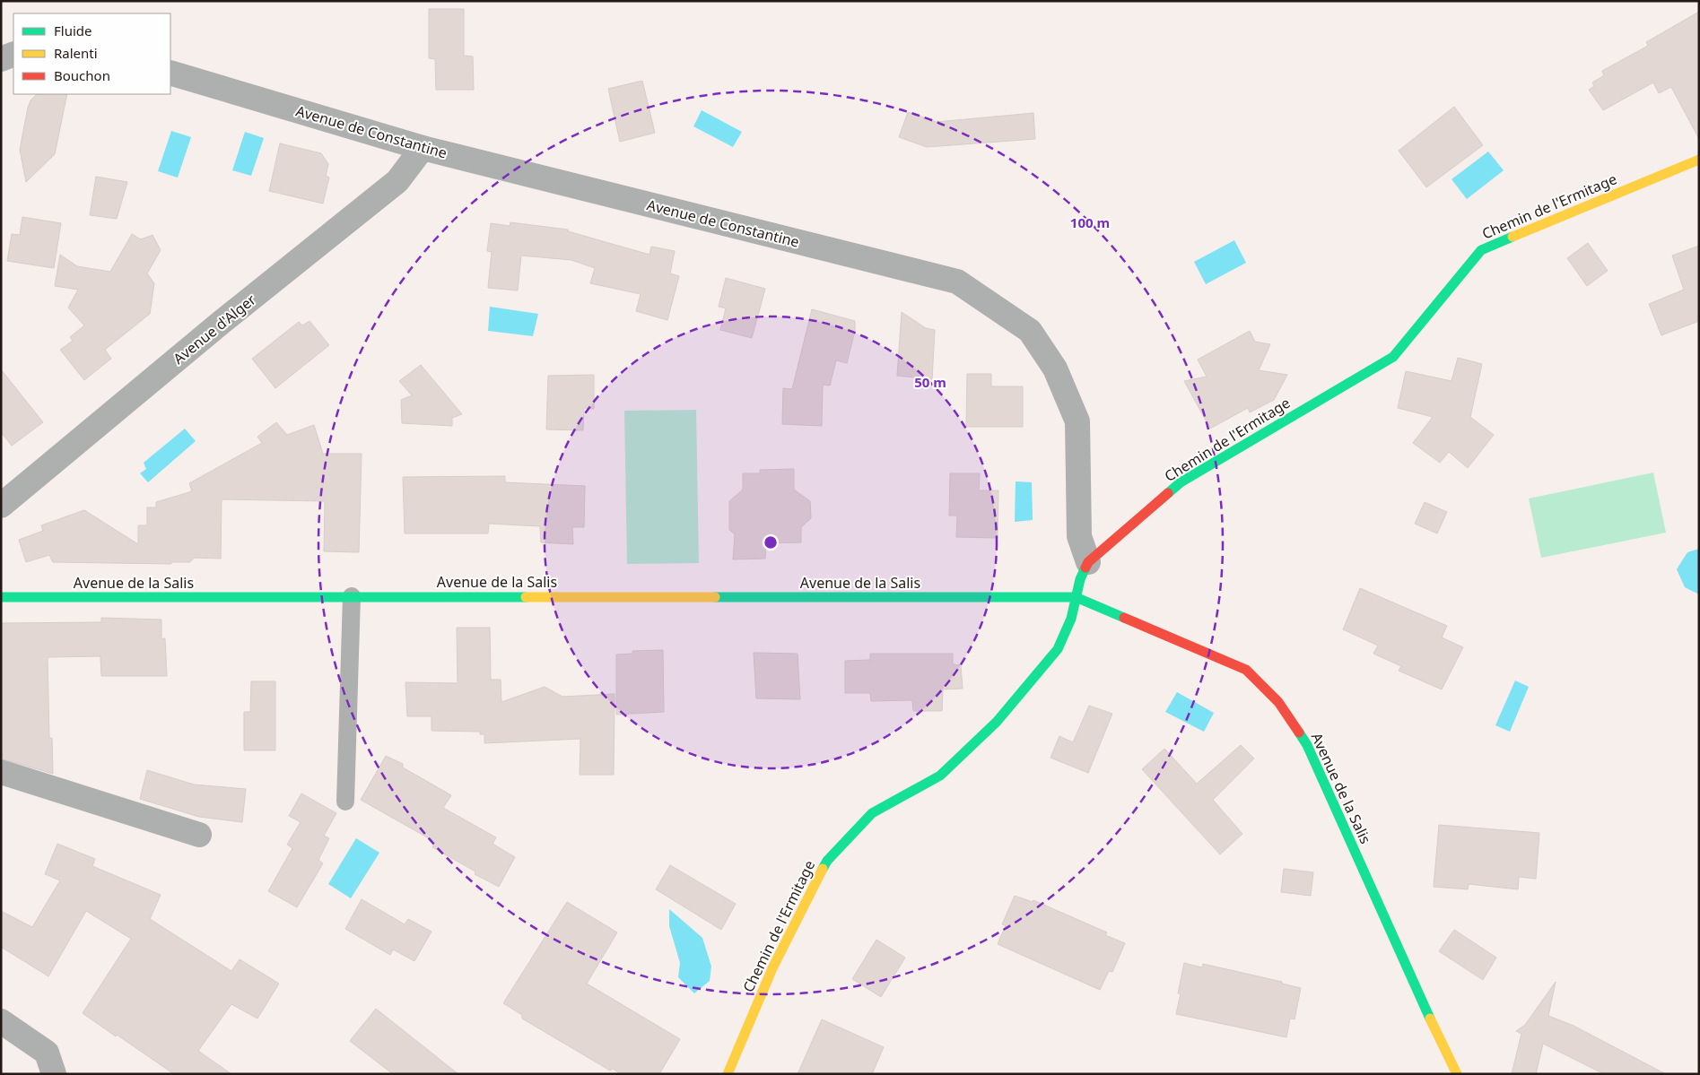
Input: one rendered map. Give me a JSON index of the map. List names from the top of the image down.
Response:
{
  "streets": {
    "street": [
      "Avenue de Constantine",
      "Chemin de l'Ermitage",
      "Avenue d'Alger",
      "Avenue de la Salis"
    ]
  },
  "crossings": [
    ["Avenue de Constantine", "Chemin de l'Ermitage"],
    ["Avenue de Constantine", "Avenue d'Alger"],
    ["Chemin de l'Ermitage", "Avenue de la Salis"]
  ],
  "legend": ["Fluide", "Ralenti", "Bouchon"],
  "rings": ["100 m", "50 m"]
}
